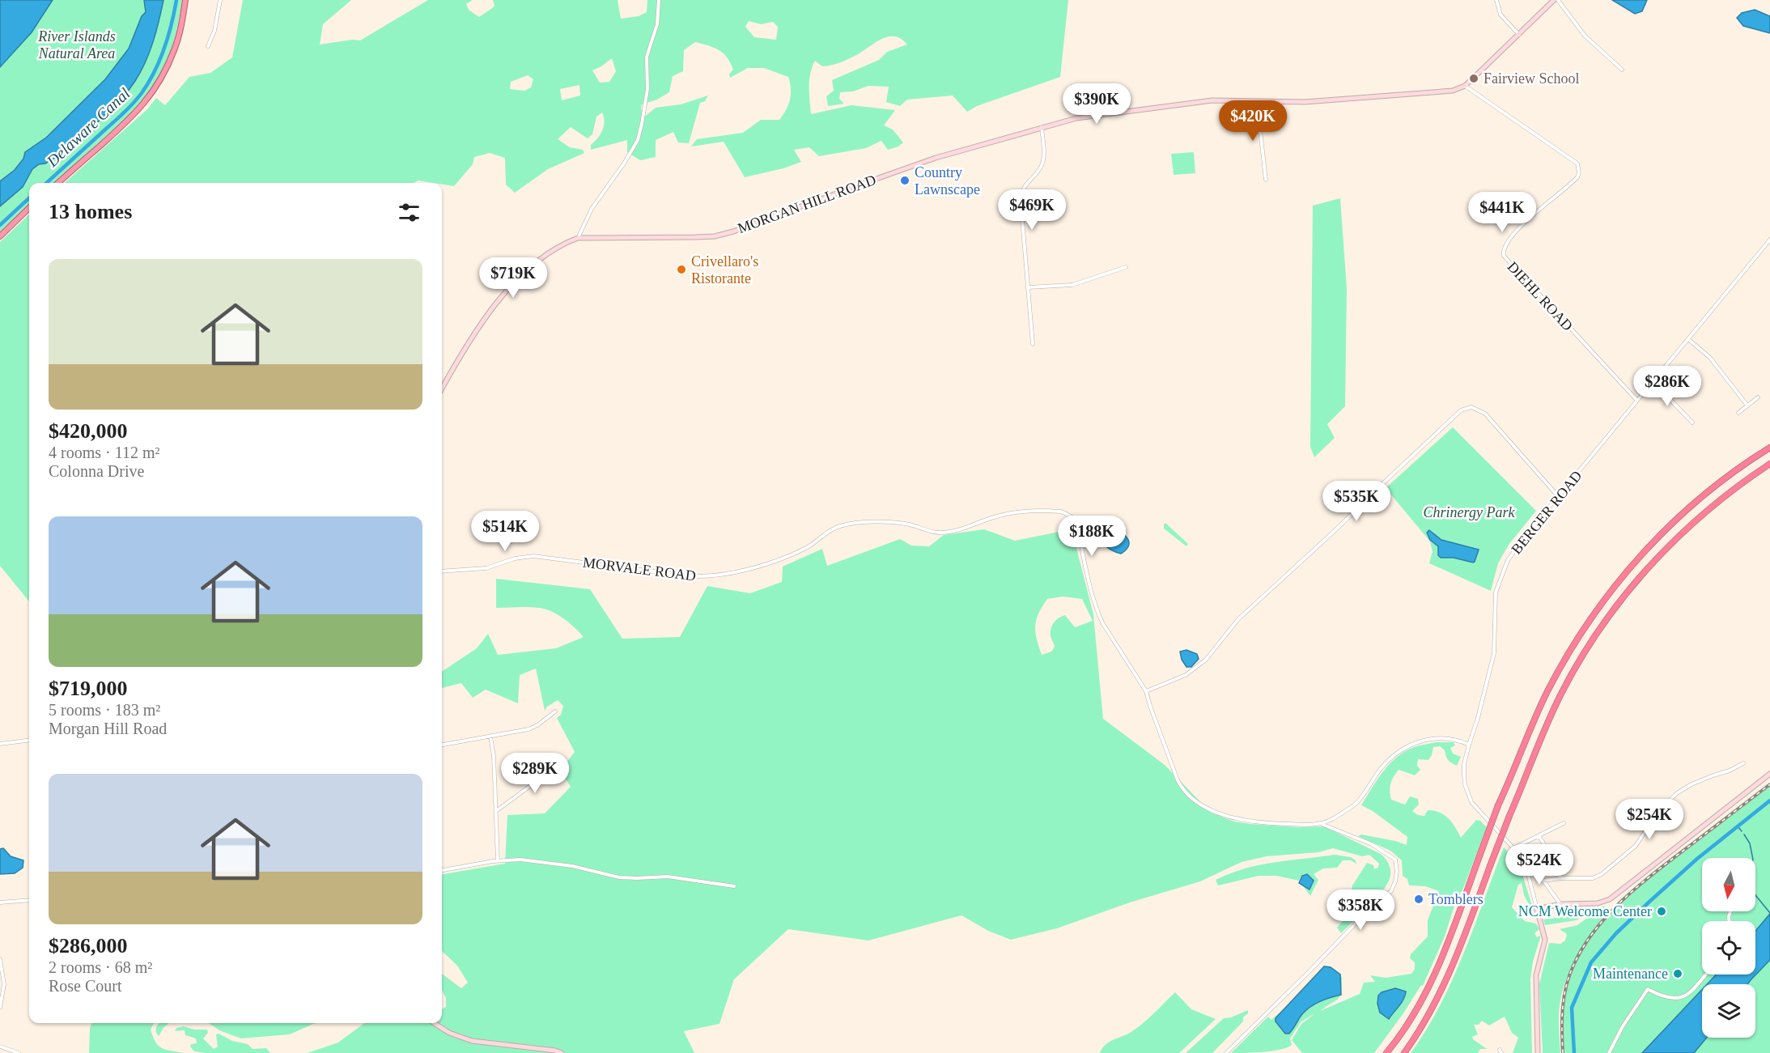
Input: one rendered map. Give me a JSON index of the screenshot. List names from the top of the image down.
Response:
{
  "streets": {
    "main road": ["MORGAN HILL ROAD"],
    "street": ["DIEHL ROAD", "BERGER ROAD", "MORVALE ROAD"]
  },
  "crossings": [
    ["MORGAN HILL ROAD", "DIEHL ROAD"],
    ["DIEHL ROAD", "BERGER ROAD"]
  ],
  "water": ["Delaware Canal"],
  "parks": ["River Islands Natural Area", "Chrinergy Park"],
  "places": [
    "Fairview School",
    "Country Lawnscape",
    "Crivellaro's Ristorante",
    "Tomblers",
    "NCM Welcome Center",
    "Maintenance"
  ],
  "north": "bottom",
  "page": {
    "price": [
      "$390K",
      "$420K",
      "$469K",
      "$441K",
      "$719K",
      "$286K",
      "$535K",
      "$514K",
      "$188K",
      "$289K",
      "$254K",
      "$524K",
      "$358K"
    ],
    "heading": "13 homes",
    "list": [
      {
        "name": "$420,000",
        "note": "4 rooms · 112 m² · Colonna Drive"
      },
      {
        "name": "$719,000",
        "note": "5 rooms · 183 m² · Morgan Hill Road"
      },
      {
        "name": "$286,000",
        "note": "2 rooms · 68 m² · Rose Court"
      }
    ]
  }
}
